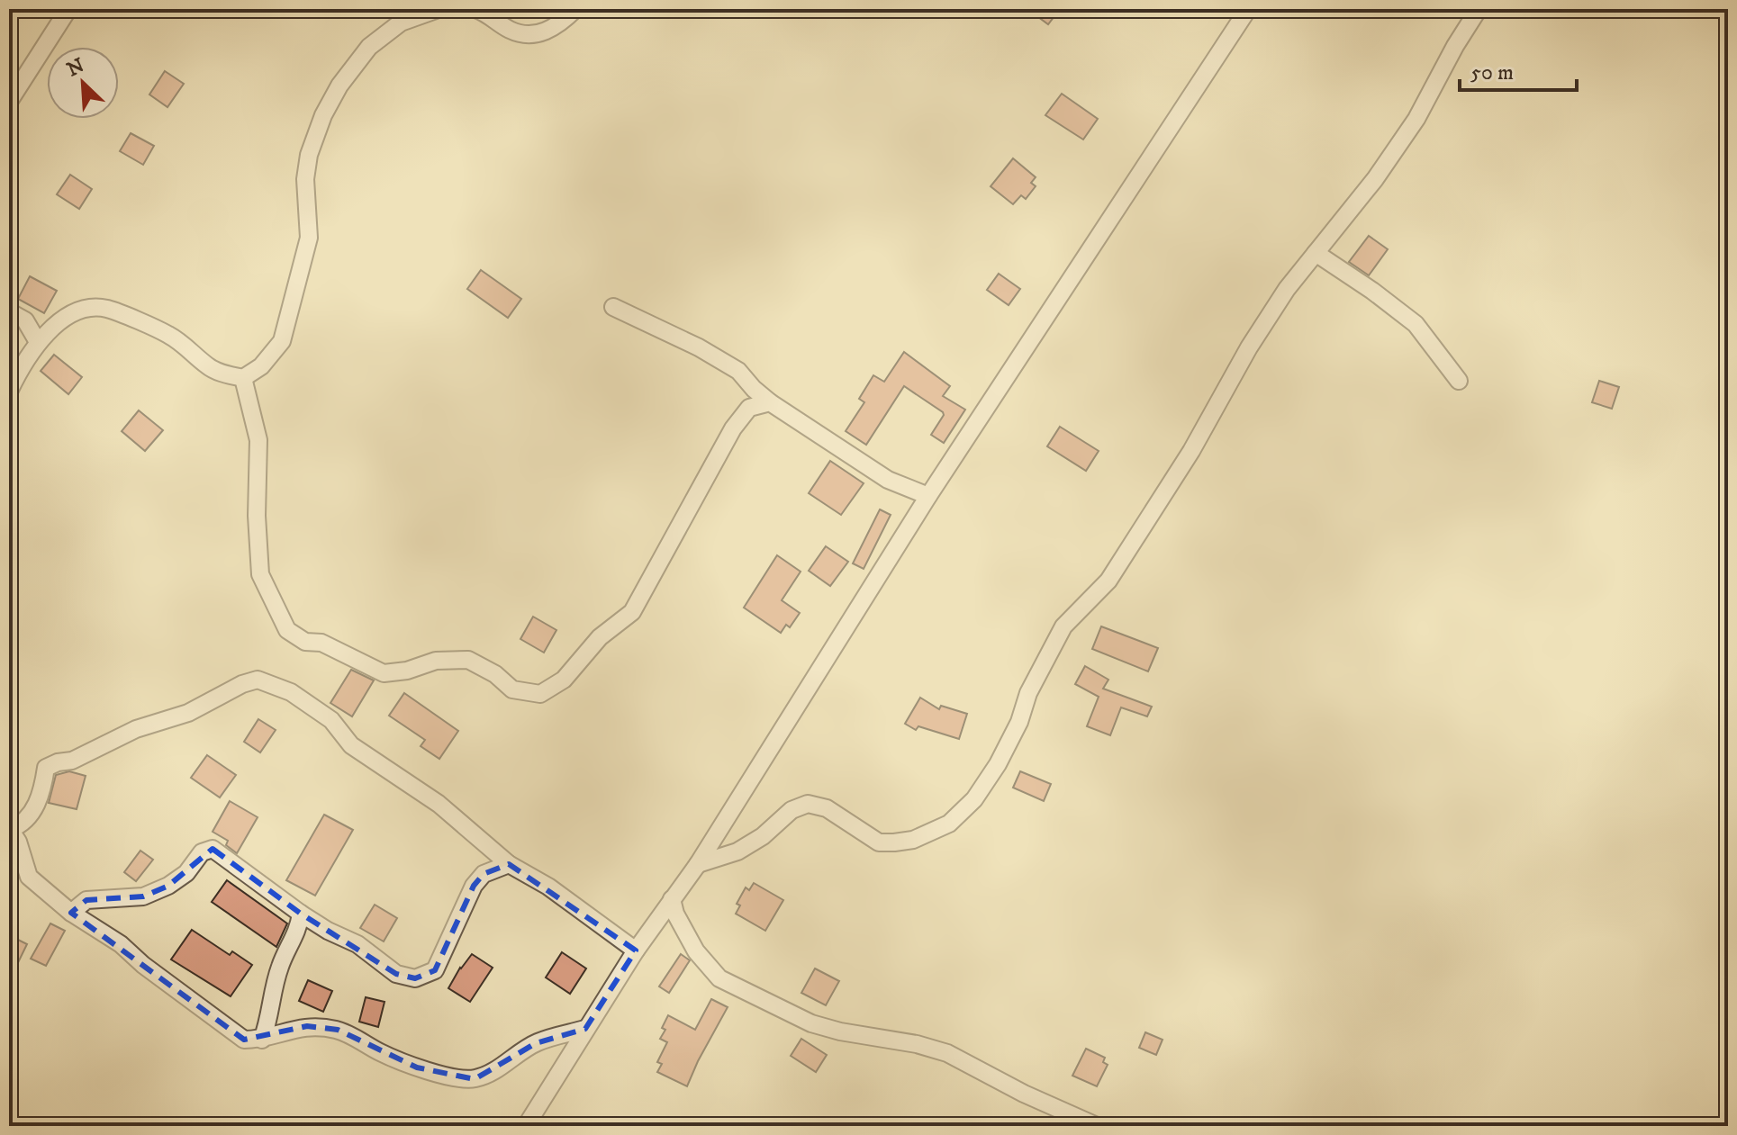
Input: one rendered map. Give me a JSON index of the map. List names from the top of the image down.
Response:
{
  "scale_bar": "50 m",
  "north": "top left"
}
